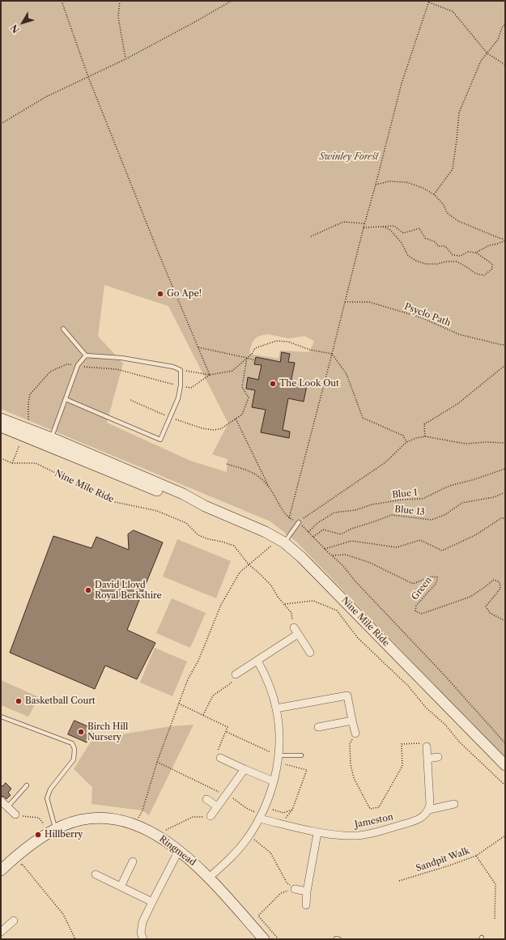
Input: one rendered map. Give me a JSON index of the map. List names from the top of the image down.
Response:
{
  "streets": {
    "main road": ["Nine Mile Ride", "Ringmead"],
    "street": ["Jameston"],
    "path": [
      "Psyclo Path",
      "Blue 1",
      "Blue 13",
      "Green",
      "Sandpit Walk"
    ]
  },
  "parks": ["Swinley Forest"],
  "places": [
    "Go Ape!",
    "The Look Out",
    "David Lloyd Royal Berkshire",
    "Basketball Court",
    "Birch Hill Nursery",
    "Hillberry"
  ],
  "north": "bottom left"
}
